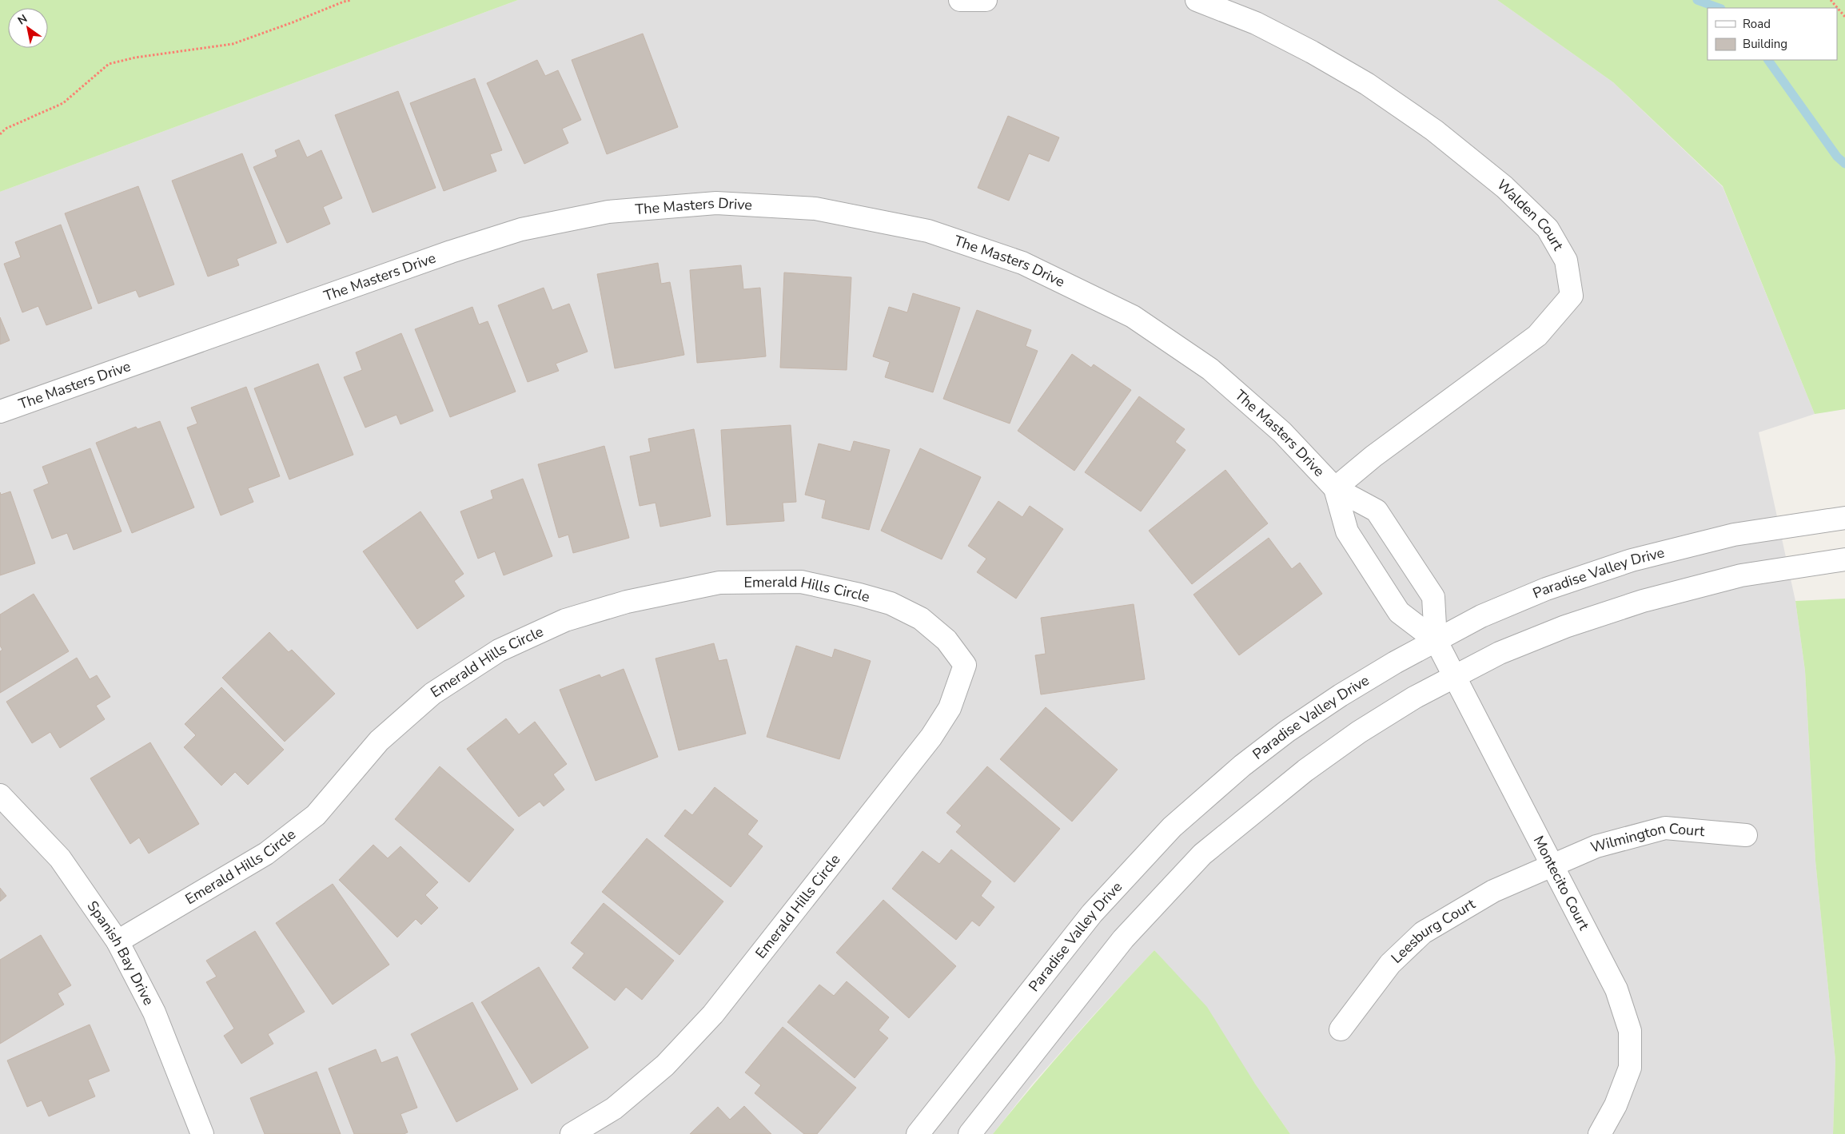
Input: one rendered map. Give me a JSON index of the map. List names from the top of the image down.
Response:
{
  "streets": {
    "street": [
      "The Masters Drive",
      "Walden Court",
      "Paradise Valley Drive",
      "Emerald Hills Circle",
      "Wilmington Court",
      "Montecito Court",
      "Leesburg Court",
      "Spanish Bay Drive"
    ]
  },
  "crossings": [
    ["The Masters Drive", "Walden Court"],
    ["The Masters Drive", "Paradise Valley Drive"],
    ["The Masters Drive", "Montecito Court"],
    ["Paradise Valley Drive", "Montecito Court"],
    ["Emerald Hills Circle", "Spanish Bay Drive"],
    ["Wilmington Court", "Montecito Court"],
    ["Wilmington Court", "Leesburg Court"],
    ["Montecito Court", "Leesburg Court"]
  ],
  "legend": ["Road", "Building"],
  "north": "top left"
}
